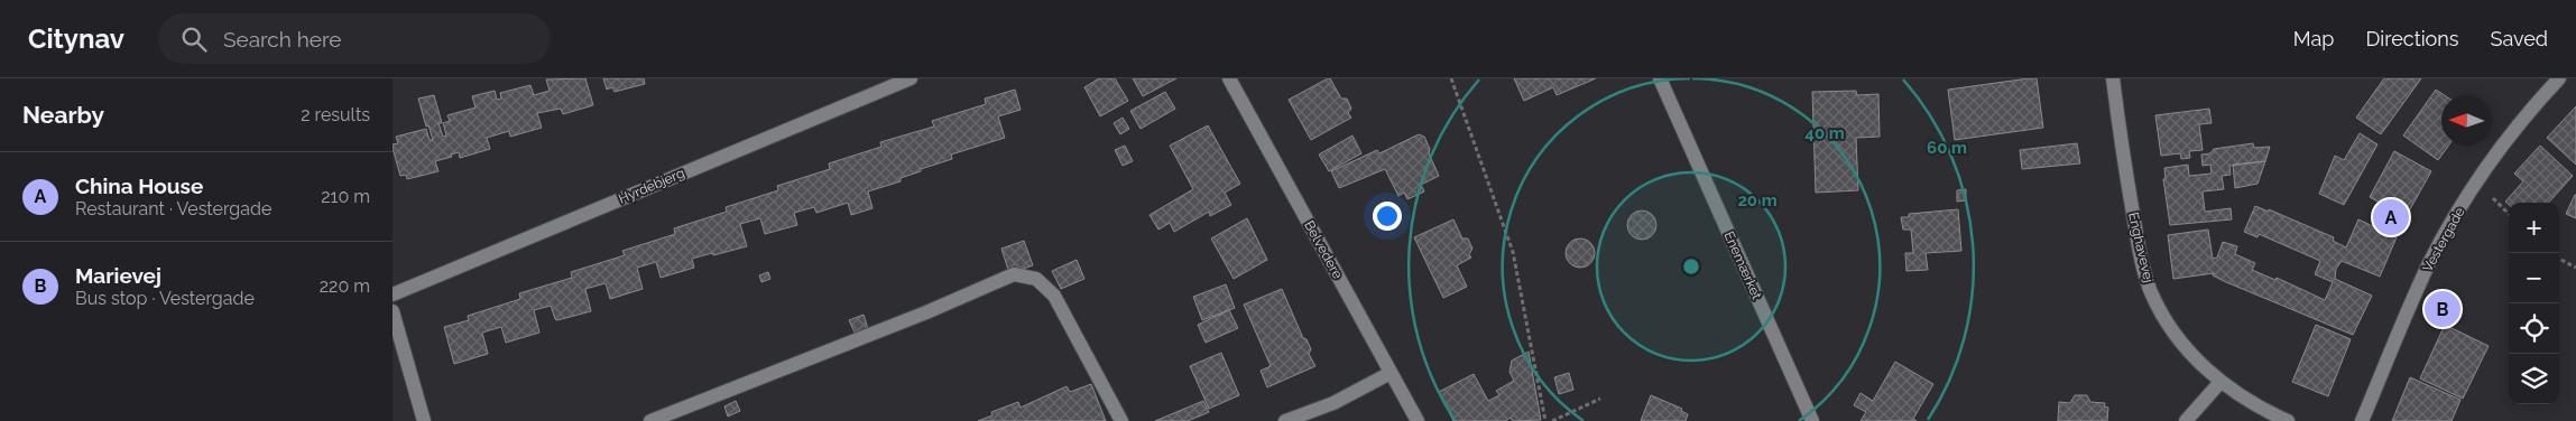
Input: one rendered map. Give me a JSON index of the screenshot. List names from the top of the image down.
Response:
{
  "streets": {
    "street": [
      "Hyrdebjerg",
      "Vestergade",
      "Enghavevej",
      "Belvedere",
      "Enemærket"
    ]
  },
  "north": "left",
  "page": {
    "header": "Citynav",
    "search": "Search here",
    "nav": ["Map", "Directions", "Saved"],
    "heading": ["Nearby", "2 results"],
    "list": [
      {
        "mark": "A",
        "name": "China House",
        "note": "Restaurant · Vestergade",
        "value": "210 m"
      },
      {
        "mark": "B",
        "name": "Marievej",
        "note": "Bus stop · Vestergade",
        "value": "220 m"
      }
    ],
    "pins": ["A", "B"],
    "map_buttons": ["+", "−"]
  },
  "rings": ["40 m", "60 m", "20 m"]
}
